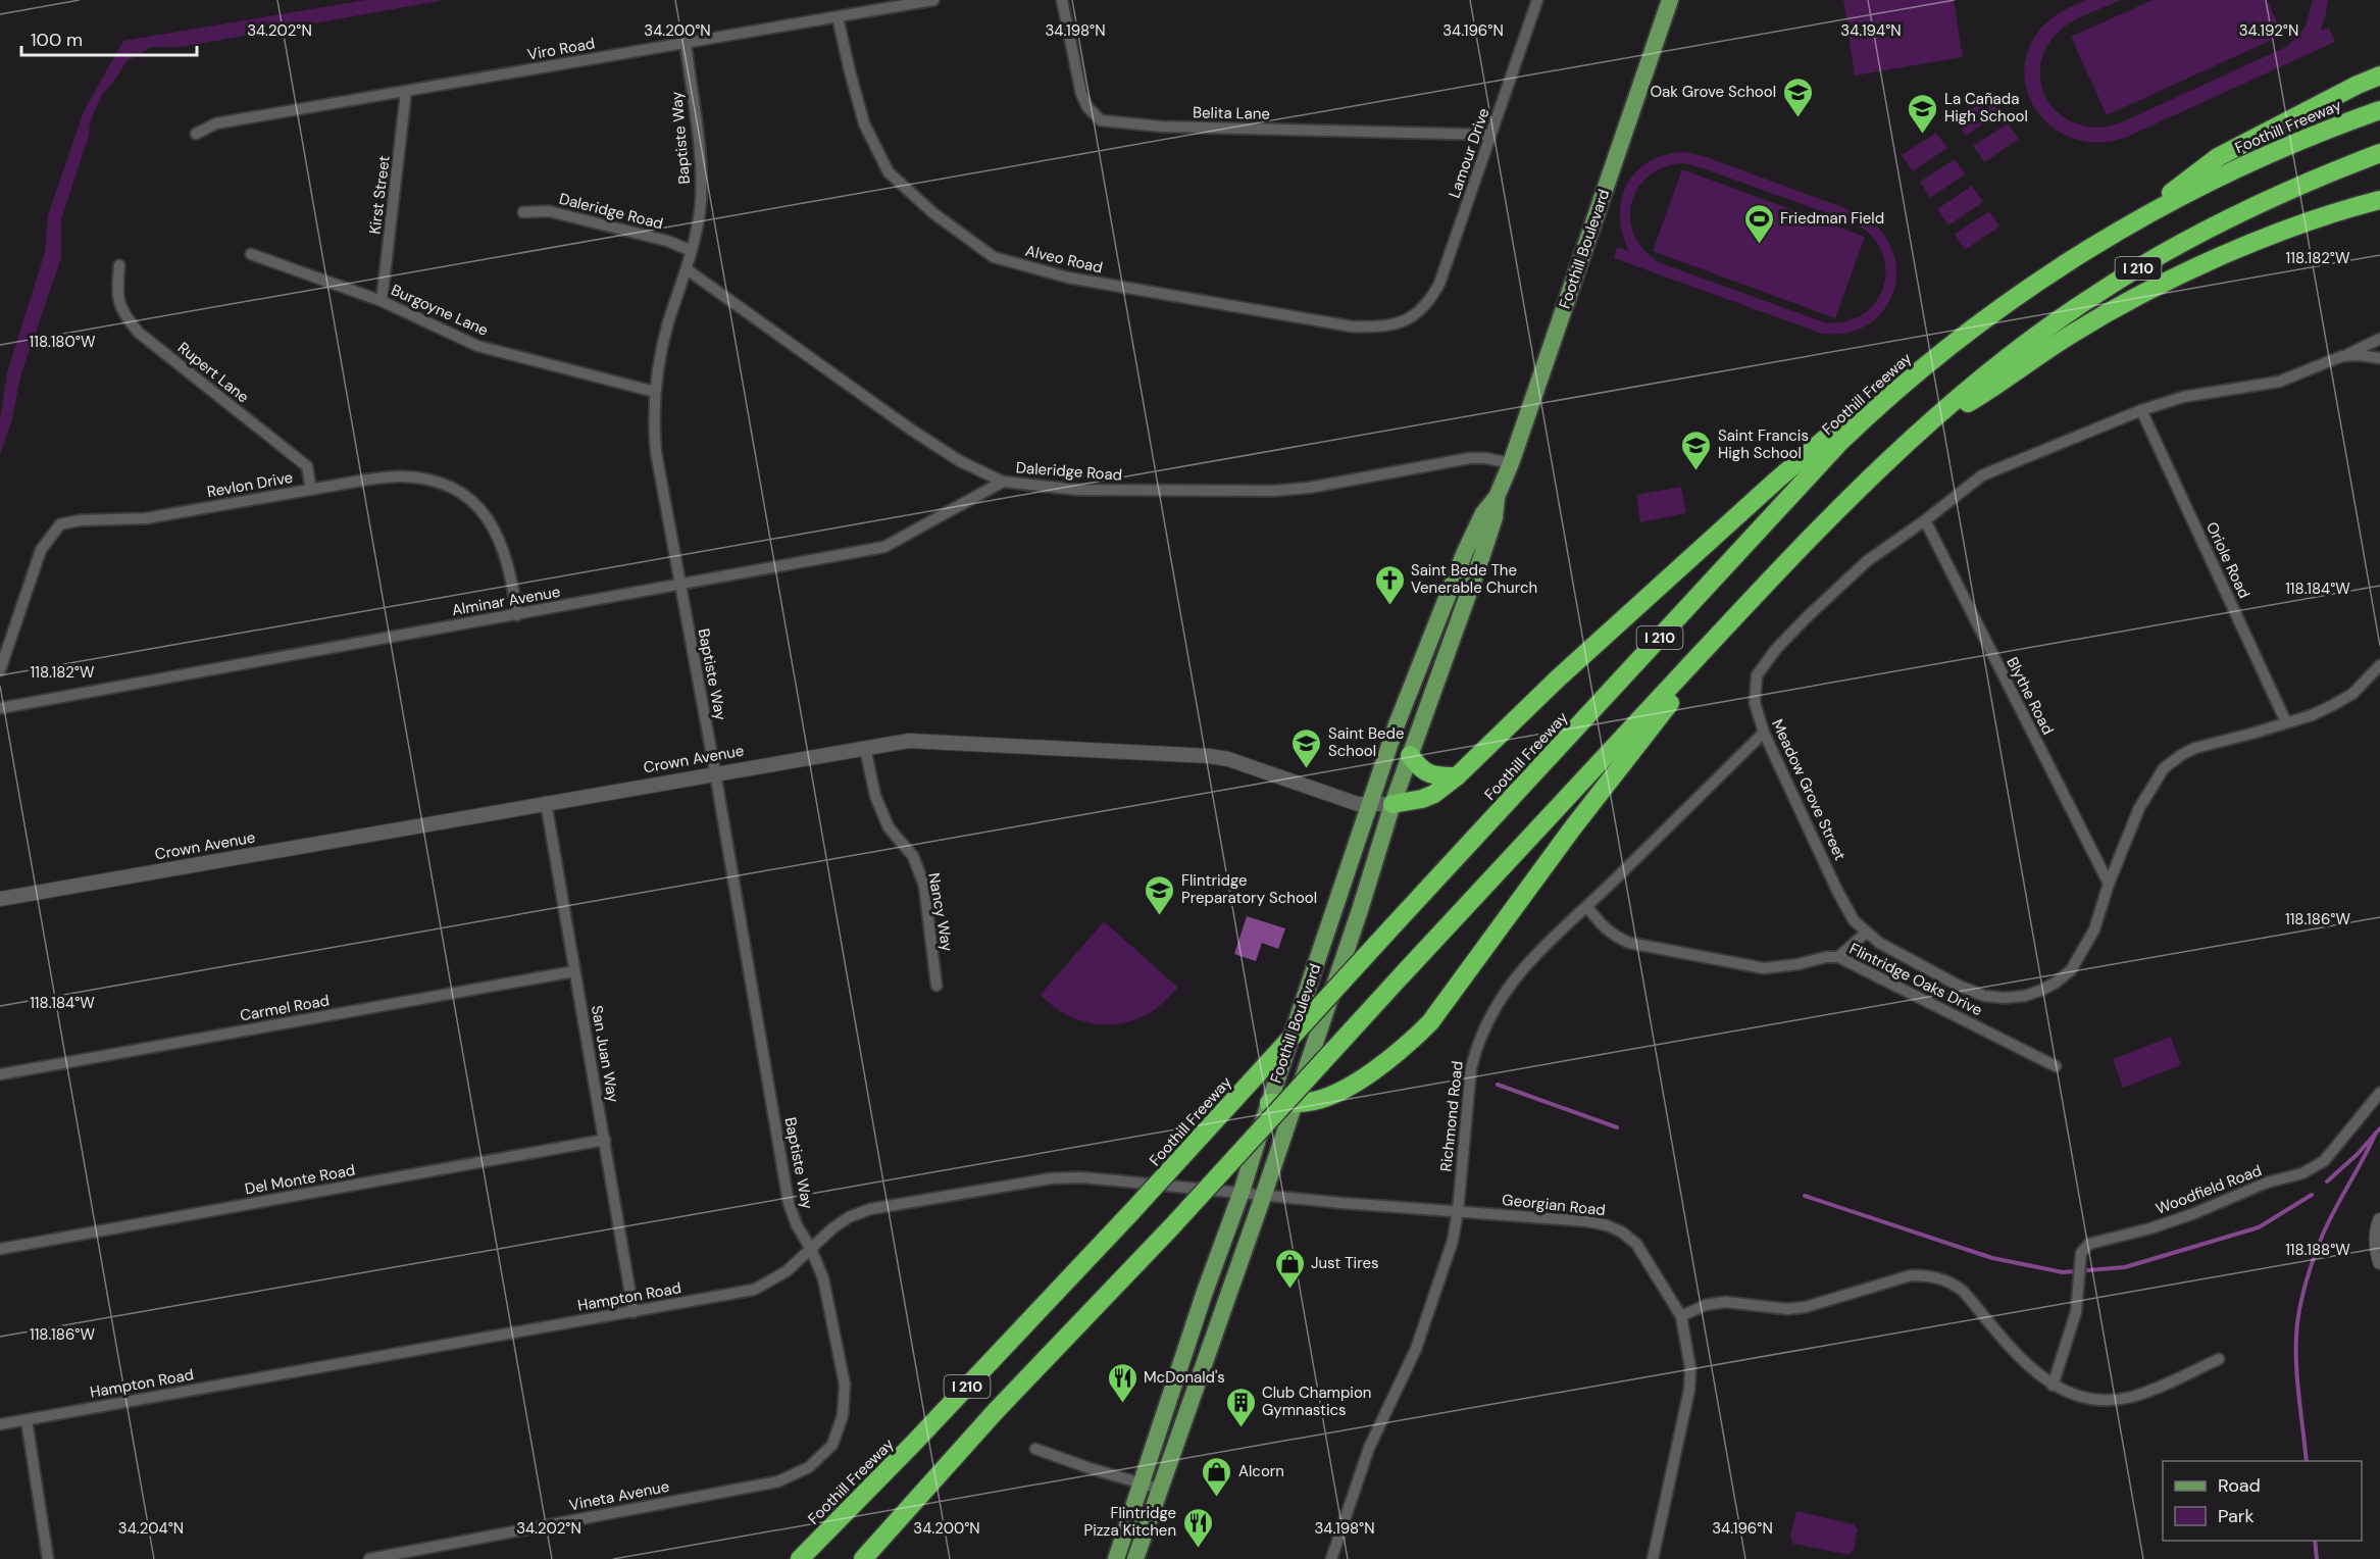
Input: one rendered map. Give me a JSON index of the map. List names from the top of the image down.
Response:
{
  "streets": {
    "highway": ["Foothill Freeway", "I 210"],
    "main road": ["Foothill Boulevard"],
    "street": [
      "Viro Road",
      "Belita Lane",
      "Baptiste Way",
      "Lamour Drive",
      "Kirst Street",
      "Daleridge Road",
      "Alveo Road",
      "Burgoyne Lane",
      "Rupert Lane",
      "Revlon Drive",
      "Oriole Road",
      "Alminar Avenue",
      "Blythe Road",
      "Crown Avenue",
      "Meadow Grove Street",
      "Nancy Way",
      "Flintridge Oaks Drive",
      "Carmel Road",
      "San Juan Way",
      "Richmond Road",
      "Del Monte Road",
      "Woodfield Road",
      "Georgian Road",
      "Hampton Road",
      "Vineta Avenue"
    ]
  },
  "crossings": [
    ["Viro Road", "Baptiste Way"],
    ["Viro Road", "Kirst Street"],
    ["Viro Road", "Alveo Road"],
    ["Belita Lane", "Lamour Drive"],
    ["Baptiste Way", "Daleridge Road"],
    ["Baptiste Way", "Burgoyne Lane"],
    ["Baptiste Way", "Alminar Avenue"],
    ["Baptiste Way", "Crown Avenue"],
    ["Baptiste Way", "Hampton Road"],
    ["Baptiste Way", "Vineta Avenue"],
    ["Lamour Drive", "Alveo Road"],
    ["Kirst Street", "Burgoyne Lane"],
    ["Daleridge Road", "Foothill Boulevard"],
    ["Daleridge Road", "Alminar Avenue"],
    ["Foothill Boulevard", "Crown Avenue"],
    ["Foothill Boulevard", "Georgian Road"],
    ["Foothill Boulevard", "Hampton Road"],
    ["Rupert Lane", "Revlon Drive"],
    ["Revlon Drive", "Alminar Avenue"],
    ["Oriole Road", "Meadow Grove Street"],
    ["Blythe Road", "Meadow Grove Street"],
    ["Crown Avenue", "Nancy Way"],
    ["Crown Avenue", "San Juan Way"],
    ["Meadow Grove Street", "Richmond Road"],
    ["Flintridge Oaks Drive", "Richmond Road"],
    ["Carmel Road", "San Juan Way"],
    ["San Juan Way", "Del Monte Road"],
    ["San Juan Way", "Hampton Road"],
    ["Richmond Road", "Georgian Road"],
    ["Georgian Road", "Hampton Road"]
  ],
  "places": {
    "school or university": [
      "Oak Grove School",
      "La Cañada High School",
      "Saint Francis High School",
      "Saint Bede School",
      "Flintridge Preparatory School"
    ],
    "sports": ["Friedman Field"],
    "church": ["Saint Bede The Venerable Church"],
    "shop": ["Just Tires", "Alcorn"],
    "restaurant": ["McDonald's", "Flintridge Pizza Kitchen"],
    "building": ["Club Champion Gymnastics"]
  },
  "legend": ["Road", "Park"],
  "scale_bar": "100 m",
  "coordinates": [
    "34.202°N",
    "34.200°N",
    "34.198°N",
    "34.196°N",
    "34.194°N",
    "34.192°N",
    "118.182°W",
    "118.180°W",
    "118.184°W",
    "118.186°W",
    "118.188°W",
    "34.204°N"
  ]
}
